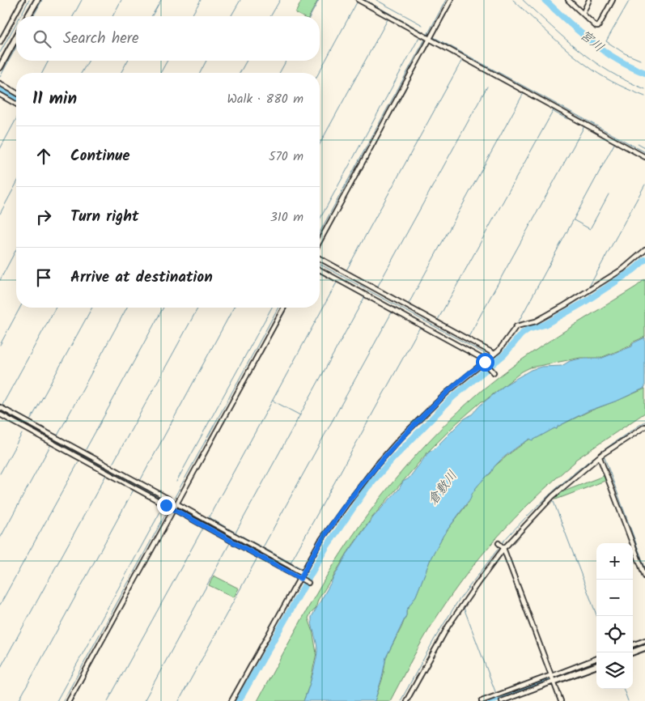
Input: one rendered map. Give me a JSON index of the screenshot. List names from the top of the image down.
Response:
{
  "water": ["宮川", "倉敷川"],
  "page": {
    "search": "Search here",
    "heading": ["11 min", "Walk · 880 m"],
    "list": [
      ["Continue", "570 m"],
      ["Turn right", "310 m"],
      "Arrive at destination"
    ],
    "map_buttons": ["+", "−"]
  }
}
